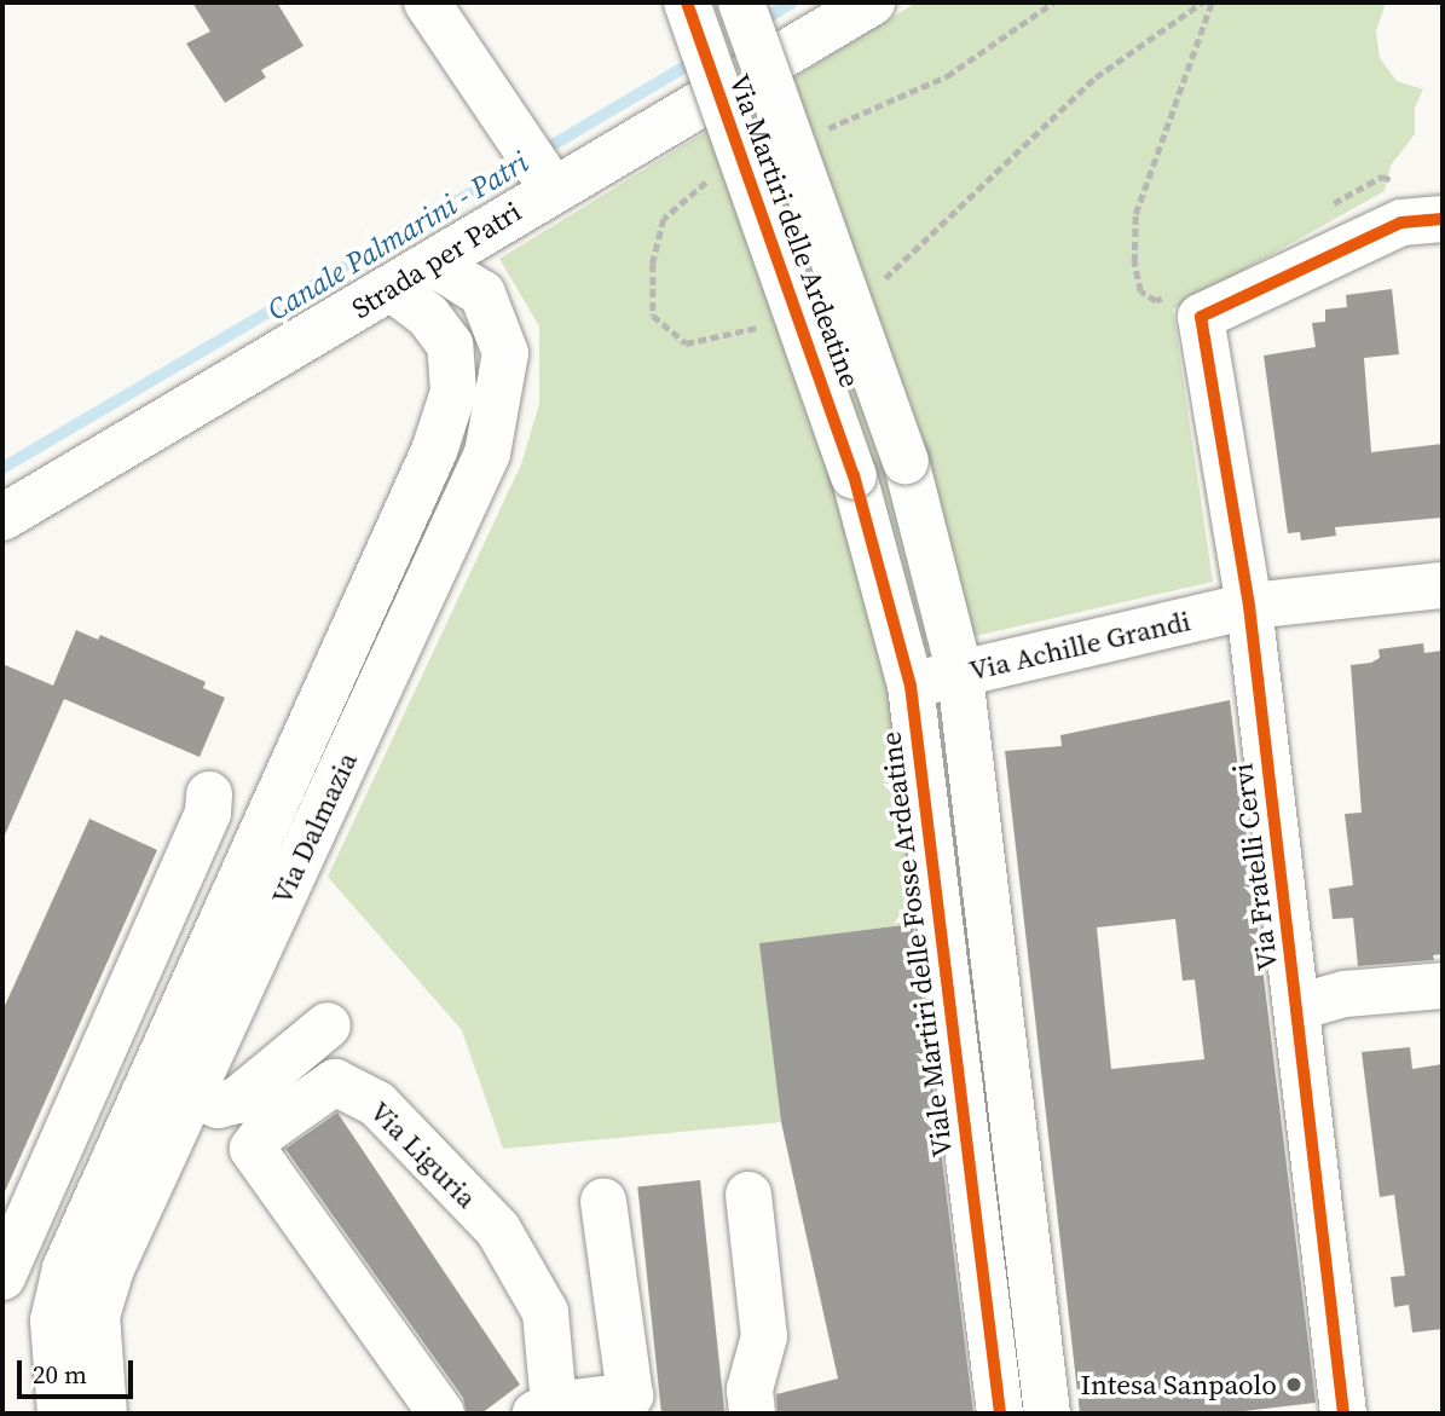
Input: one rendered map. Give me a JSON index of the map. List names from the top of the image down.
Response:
{
  "streets": {
    "street": [
      "Via Martiri delle Ardeatine",
      "Strada per Patri",
      "Via Achille Grandi",
      "Via Dalmazia",
      "Via Fratelli Cervi",
      "Viale Martiri delle Fosse Ardeatine",
      "Via Liguria"
    ]
  },
  "crossings": [
    ["Via Martiri delle Ardeatine", "Via Achille Grandi"],
    ["Via Martiri delle Ardeatine", "Viale Martiri delle Fosse Ardeatine"],
    ["Strada per Patri", "Via Dalmazia"],
    ["Via Achille Grandi", "Via Fratelli Cervi"],
    ["Via Achille Grandi", "Viale Martiri delle Fosse Ardeatine"]
  ],
  "water": ["Canale Palmarini - Patri"],
  "places": ["Intesa Sanpaolo"],
  "scale_bar": "20 m"
}
